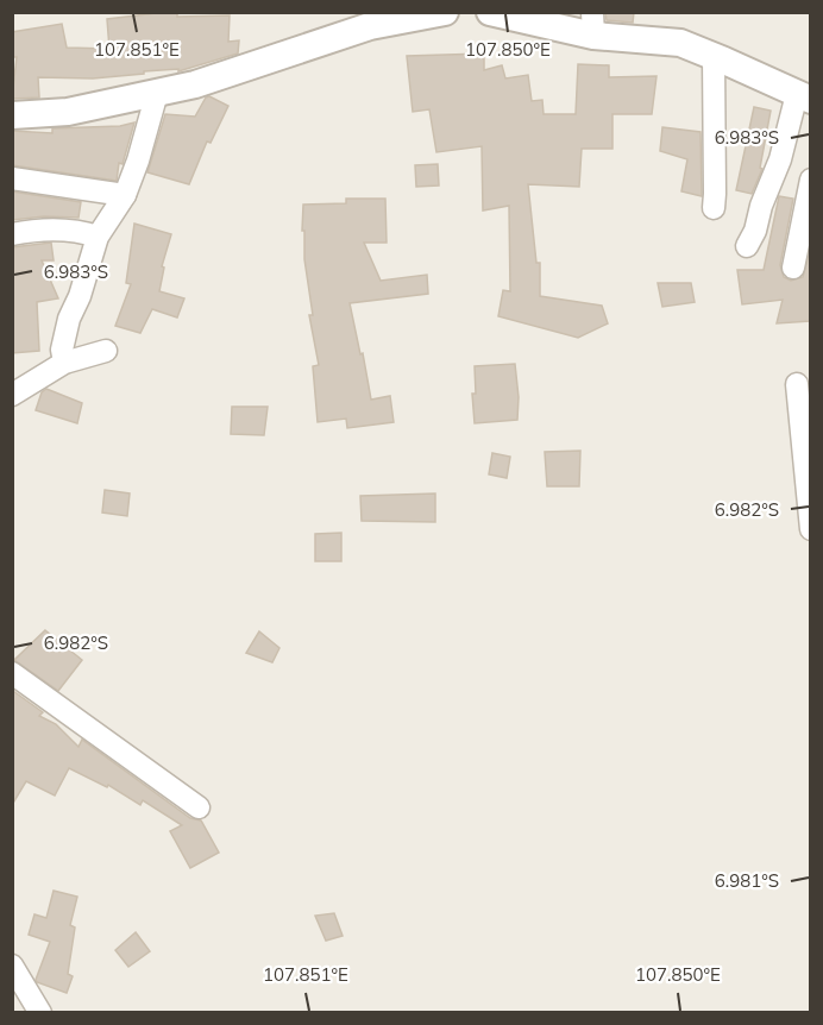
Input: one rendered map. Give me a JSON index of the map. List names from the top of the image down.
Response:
{
  "coordinates": [
    "107.851°E",
    "107.850°E",
    "6.983°S",
    "6.982°S",
    "6.981°S"
  ]
}
